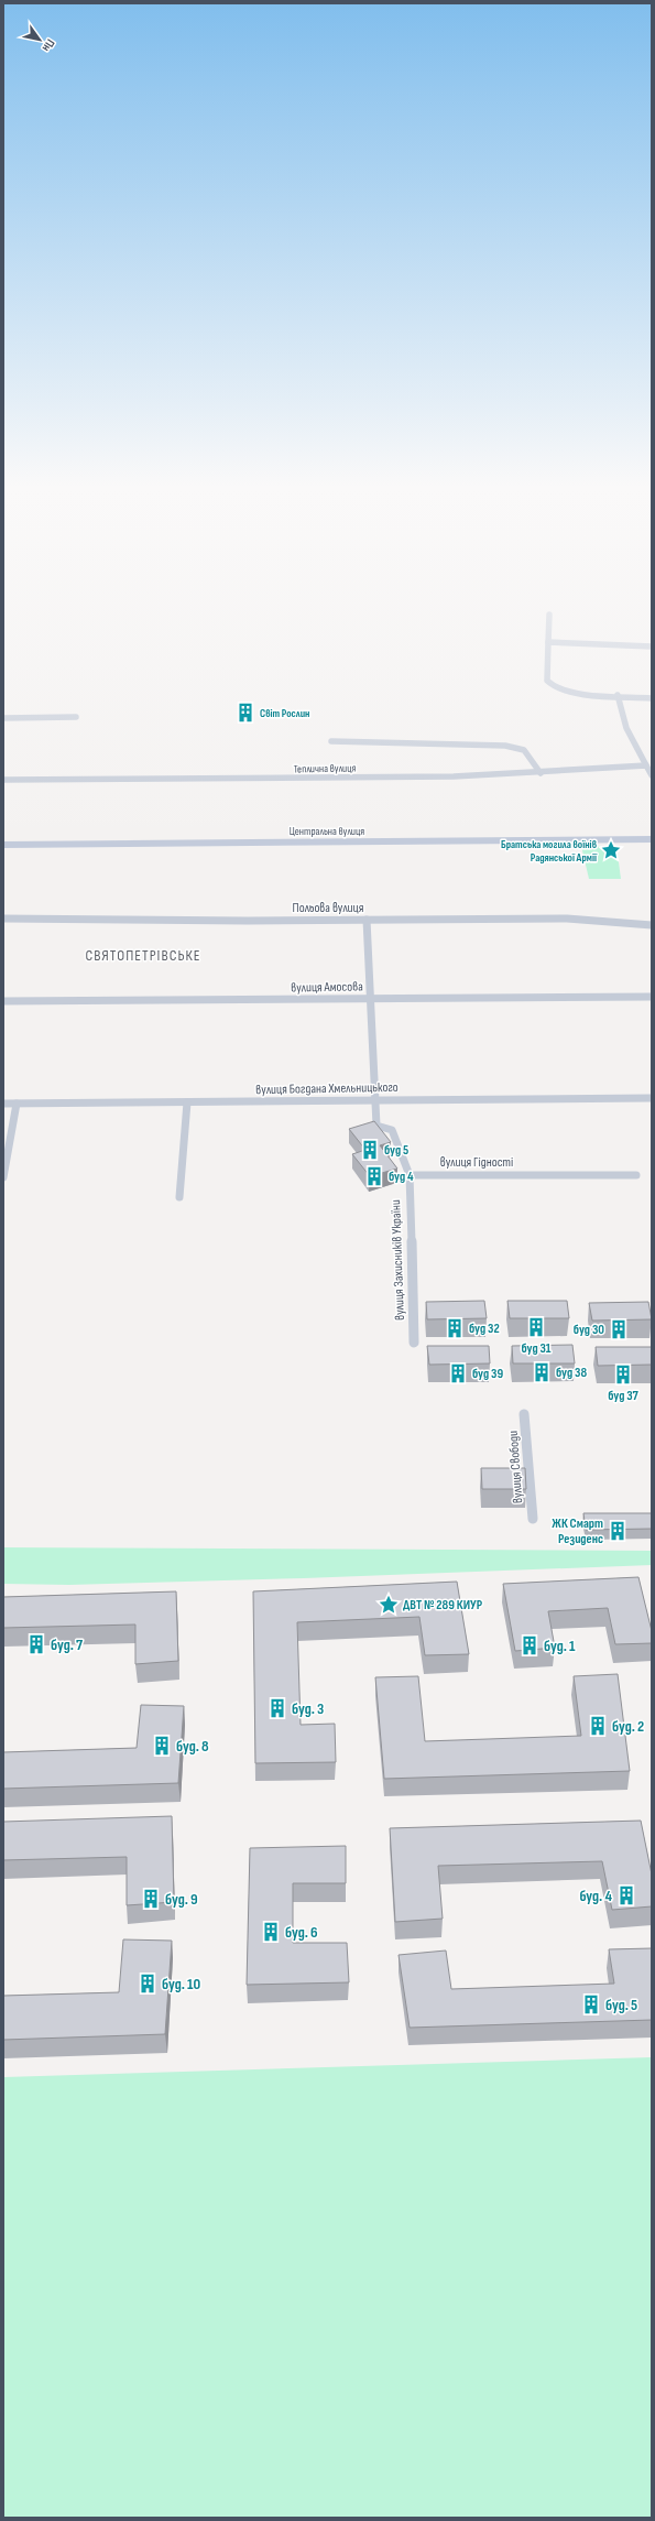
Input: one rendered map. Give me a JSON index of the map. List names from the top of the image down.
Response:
{
  "streets": {
    "main road": ["Центральна вулиця"],
    "street": [
      "Теплична вулиця",
      "Польова вулиця",
      "вулиця Амосова",
      "вулиця Богдана Хмельницького",
      "вулиця Гідності",
      "вулиця Захисників України",
      "вулиця Свободи"
    ]
  },
  "crossings": [
    ["вулиця Гідності", "вулиця Захисників України"]
  ],
  "districts": ["СВЯТОПЕТРІВСЬКЕ"],
  "places": {
    "building": [
      "Світ Рослин",
      "буд 5",
      "буд 4",
      "буд 31",
      "буд 32",
      "буд 30",
      "буд 38",
      "буд 39",
      "буд 37",
      "ЖК Смарт Резиденс",
      "буд. 7",
      "буд. 1",
      "буд. 3",
      "буд. 2",
      "буд. 8",
      "буд. 4",
      "буд. 9",
      "буд. 6",
      "буд. 10",
      "буд. 5"
    ],
    "place": ["Братська могила воїнів Радянської Армії", "ДВТ № 289 КИУР"]
  },
  "north": "bottom right"
}
